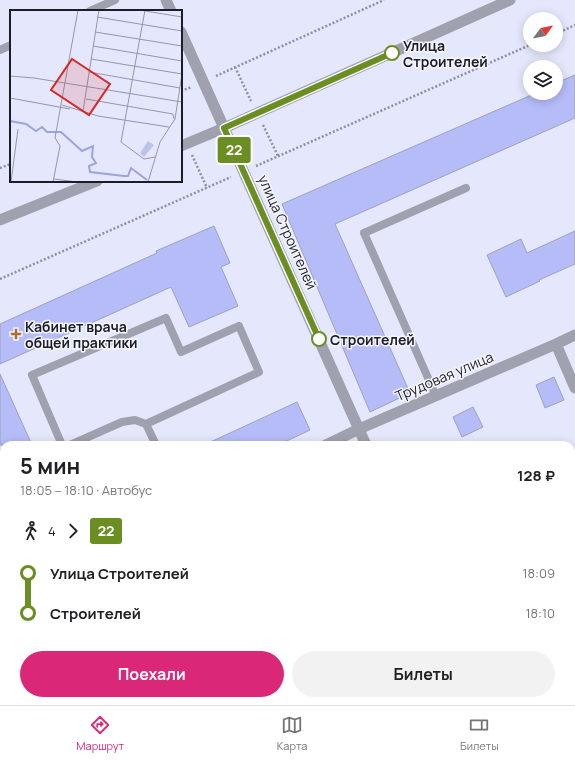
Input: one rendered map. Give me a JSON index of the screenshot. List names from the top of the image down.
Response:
{
  "streets": {
    "street": ["улица Строителей", "Трудовая улица"]
  },
  "crossings": [
    ["улица Строителей", "Трудовая улица"]
  ],
  "places": {
    "other": ["Улица Строителей", "Строителей"],
    "health": ["Кабинет врача общей практики"]
  },
  "lines": ["bus line 22"],
  "north": "top right",
  "page": {
    "on_map": "22",
    "heading": ["5 мин", "18:05 – 18:10 · Автобус", "128 ₽"],
    "legs": ["4", "22"],
    "list": [
      {
        "name": "Улица Строителей",
        "value": "18:09"
      },
      {
        "name": "Строителей",
        "value": "18:10"
      }
    ],
    "buttons": ["Поехали", "Билеты"],
    "tabs": ["Маршрут", "Карта", "Билеты"]
  }
}
